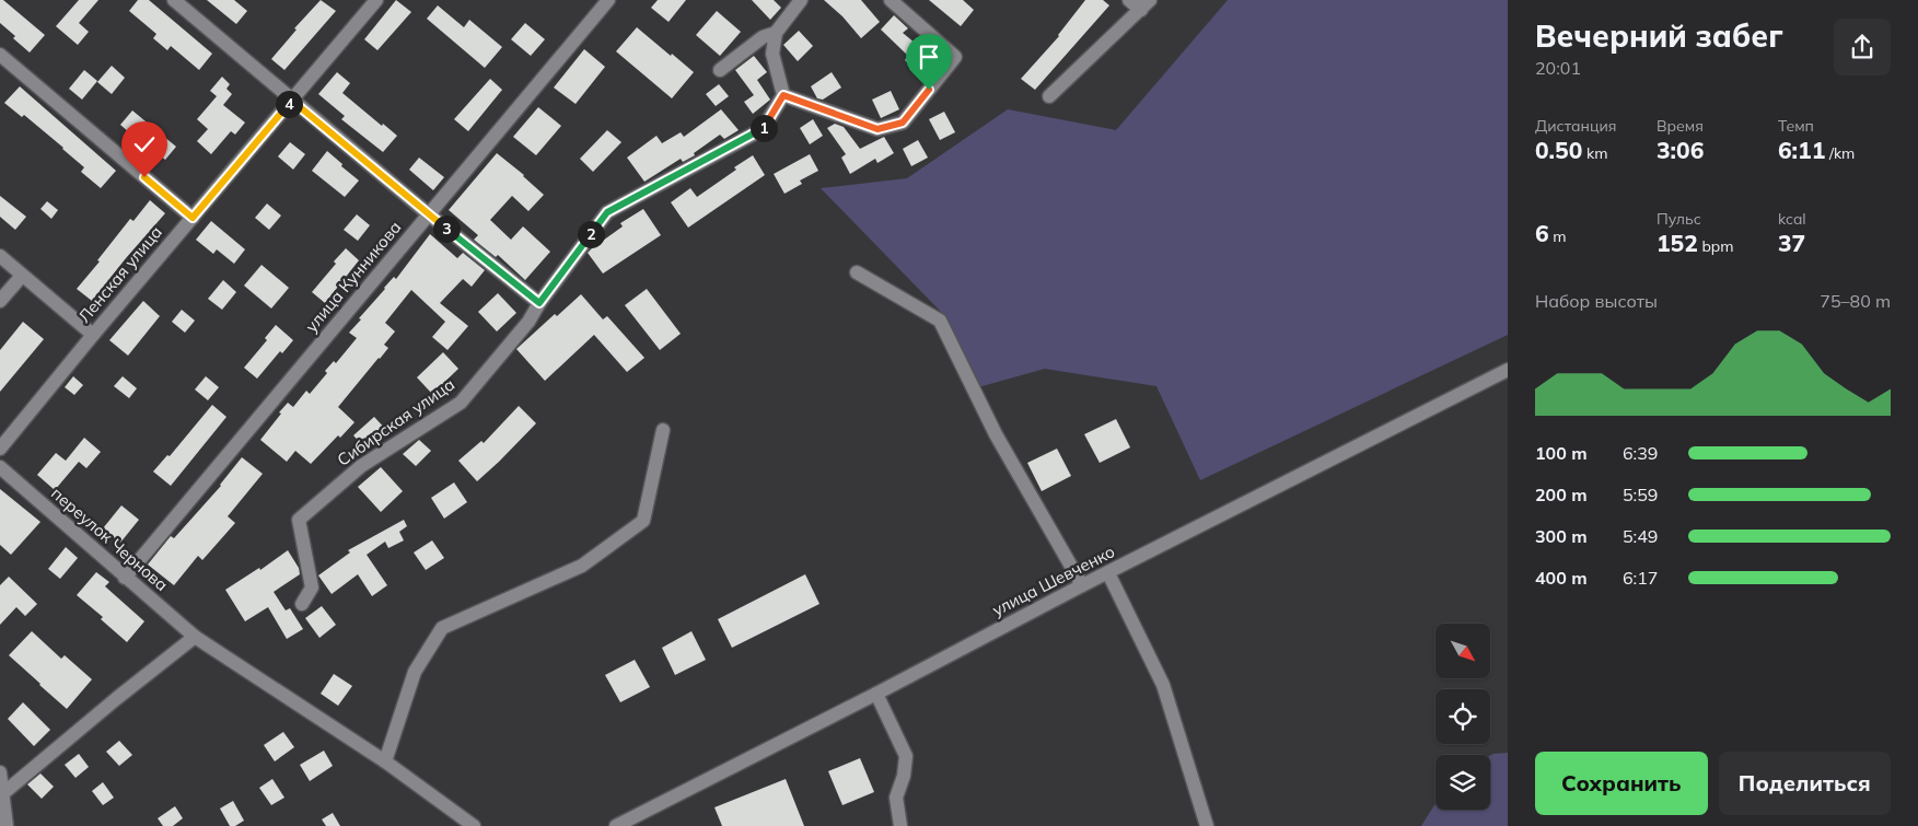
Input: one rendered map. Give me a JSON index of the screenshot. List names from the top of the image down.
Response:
{
  "streets": {
    "street": [
      "Ленская улица",
      "улица Кунникова",
      "Сибирская улица",
      "переулок Чернова",
      "улица Шевченко"
    ]
  },
  "crossings": [
    ["улица Кунникова", "переулок Чернова"]
  ],
  "north": "bottom right",
  "page": {
    "heading": ["Вечерний забег", "20:01"],
    "pins": [
      "4",
      "1",
      "3",
      "2"
    ],
    "stats": [
      ["Дистанция", "0.50 km"],
      ["Время", "3:06"],
      ["Темп", "6:11 /km"],
      ["6 m"],
      ["Пульс", "152 bpm"],
      ["kcal", "37"]
    ],
    "chart": ["Набор высоты", "75–80 m"],
    "list": [
      {
        "name": "100 m",
        "note": "6:39"
      },
      {
        "name": "200 m",
        "note": "5:59"
      },
      {
        "name": "300 m",
        "note": "5:49"
      },
      {
        "name": "400 m",
        "note": "6:17"
      }
    ],
    "buttons": ["Сохранить", "Поделиться"]
  }
}
